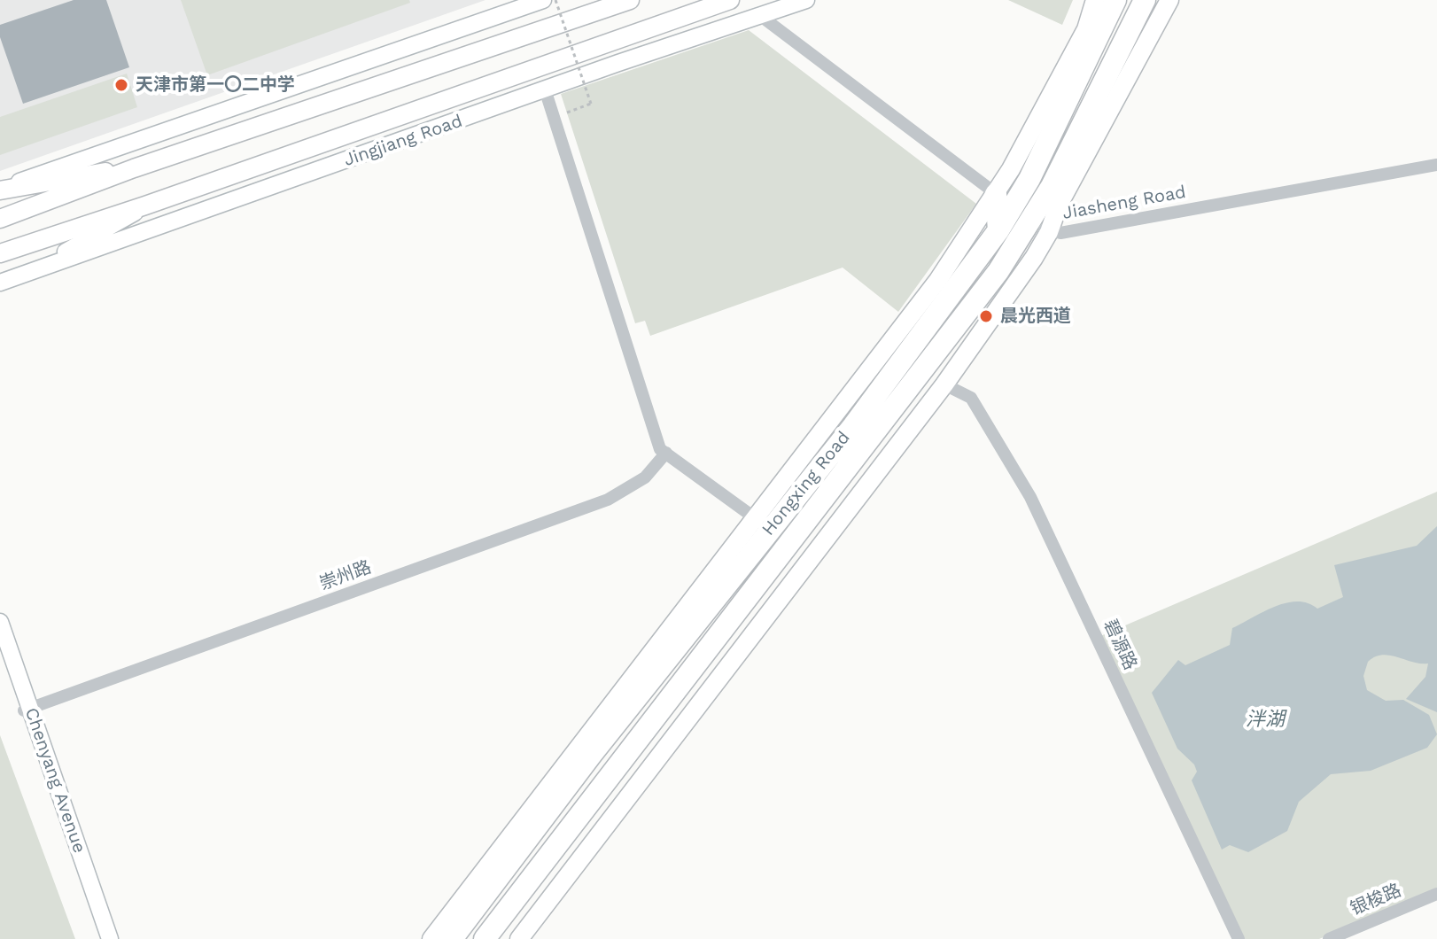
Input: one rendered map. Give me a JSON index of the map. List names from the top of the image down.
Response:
{
  "streets": {
    "highway": ["Hongxing Road"],
    "main road": ["Jingjiang Road"],
    "street": [
      "Jiasheng Road",
      "崇州路",
      "碧源路",
      "Chenyang Avenue",
      "银梭路"
    ]
  },
  "crossings": [
    ["Jiasheng Road", "Hongxing Road"],
    ["崇州路", "Chenyang Avenue"]
  ],
  "water": ["泮湖"],
  "places": ["天津市第一〇二中学", "晨光西道"]
}
